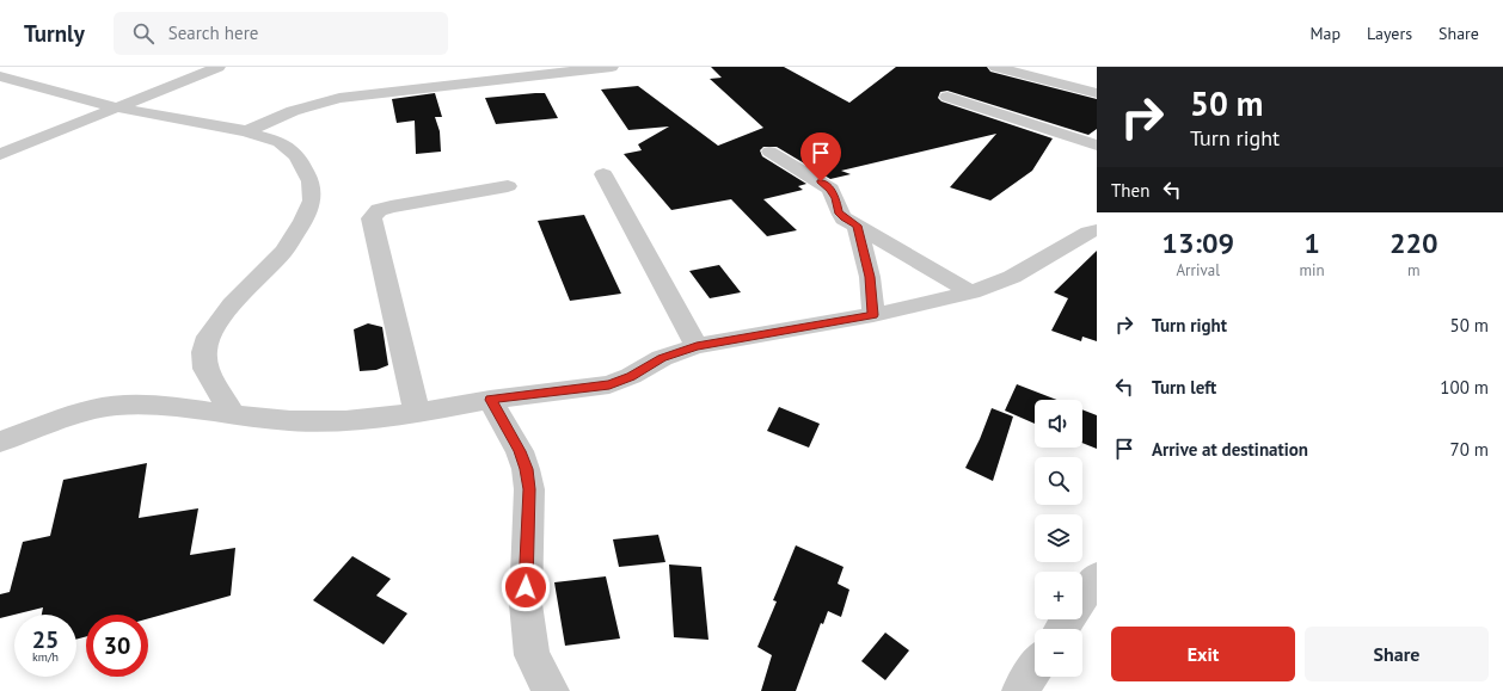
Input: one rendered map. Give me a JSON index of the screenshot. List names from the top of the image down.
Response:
{
  "page": {
    "header": "Turnly",
    "search": "Search here",
    "nav": ["Map", "Layers", "Share"],
    "turn": ["50 m", "Turn right"],
    "then": "Then",
    "eta": [
      "13:09",
      "Arrival",
      "1",
      "min",
      "220",
      "m"
    ],
    "list": [
      {
        "name": "Turn right",
        "value": "50 m"
      },
      {
        "name": "Turn left",
        "value": "100 m"
      },
      {
        "name": "Arrive at destination",
        "value": "70 m"
      }
    ],
    "map_buttons": ["+", "−"],
    "speed": "25 km/h",
    "limit": "30",
    "buttons": ["Exit", "Share"]
  }
}
